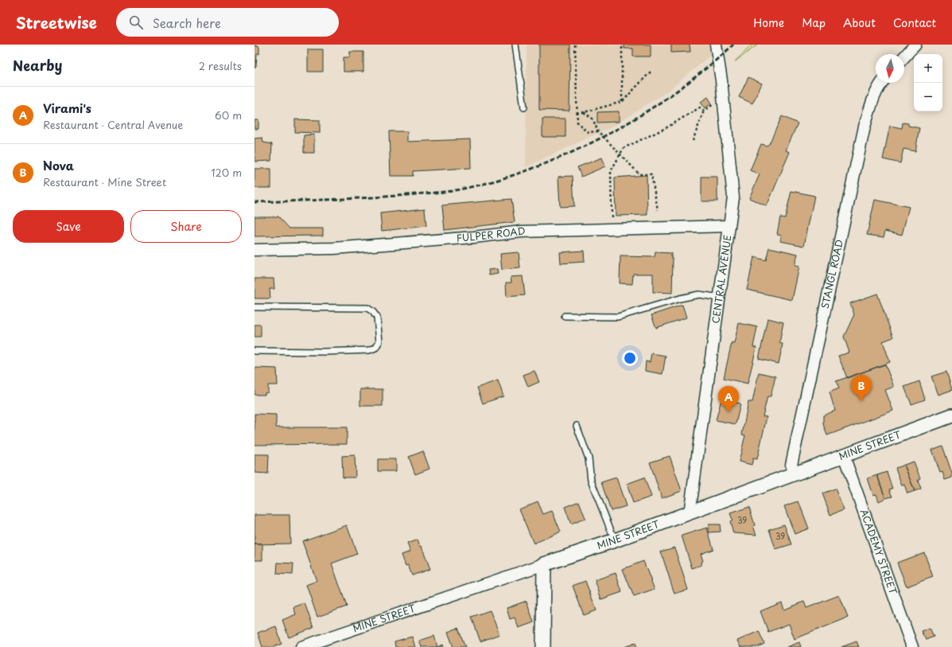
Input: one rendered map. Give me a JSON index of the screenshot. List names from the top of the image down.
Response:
{
  "streets": {
    "street": [
      "FULPER ROAD",
      "STANGL ROAD",
      "CENTRAL AVENUE",
      "MINE STREET",
      "ACADEMY STREET"
    ]
  },
  "crossings": [
    ["FULPER ROAD", "CENTRAL AVENUE"],
    ["STANGL ROAD", "MINE STREET"],
    ["CENTRAL AVENUE", "MINE STREET"],
    ["MINE STREET", "ACADEMY STREET"]
  ],
  "house_numbers": ["39", "39"],
  "north": "bottom",
  "page": {
    "header": "Streetwise",
    "search": "Search here",
    "nav": [
      "Home",
      "Map",
      "About",
      "Contact"
    ],
    "heading": ["Nearby", "2 results"],
    "map_buttons": ["+", "−"],
    "list": [
      {
        "mark": "A",
        "name": "Virami's",
        "note": "Restaurant · Central Avenue",
        "value": "60 m"
      },
      {
        "mark": "B",
        "name": "Nova",
        "note": "Restaurant · Mine Street",
        "value": "120 m"
      }
    ],
    "buttons": ["Save", "Share"],
    "pins": ["B", "A"]
  }
}
